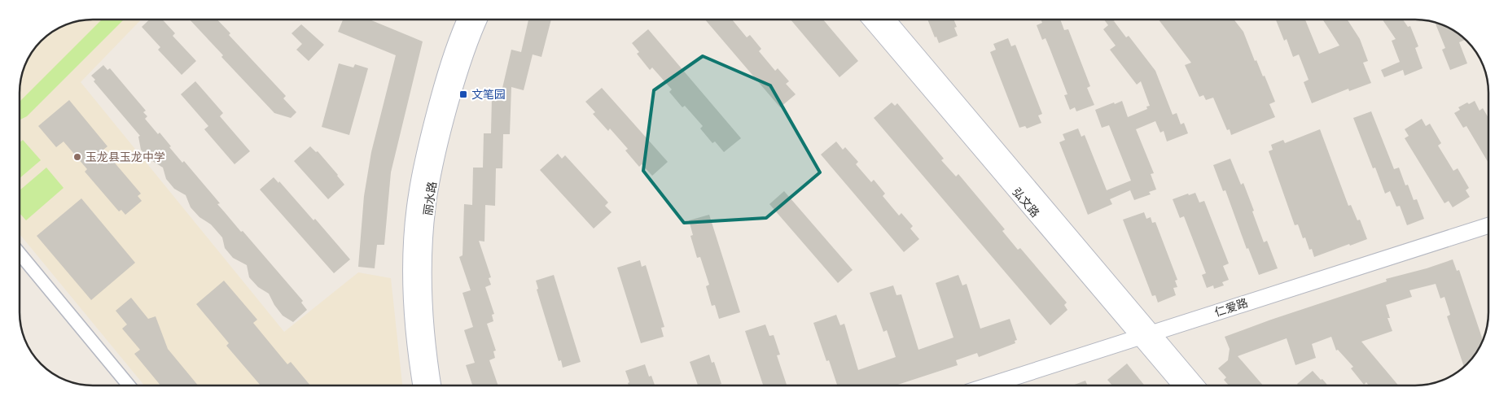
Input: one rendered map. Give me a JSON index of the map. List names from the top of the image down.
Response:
{
  "streets": {
    "street": ["丽水路", "弘文路", "仁爱路"]
  },
  "crossings": [
    ["弘文路", "仁爱路"]
  ],
  "places": {
    "transit": ["文笔园"],
    "other": ["玉龙县玉龙中学"]
  }
}
